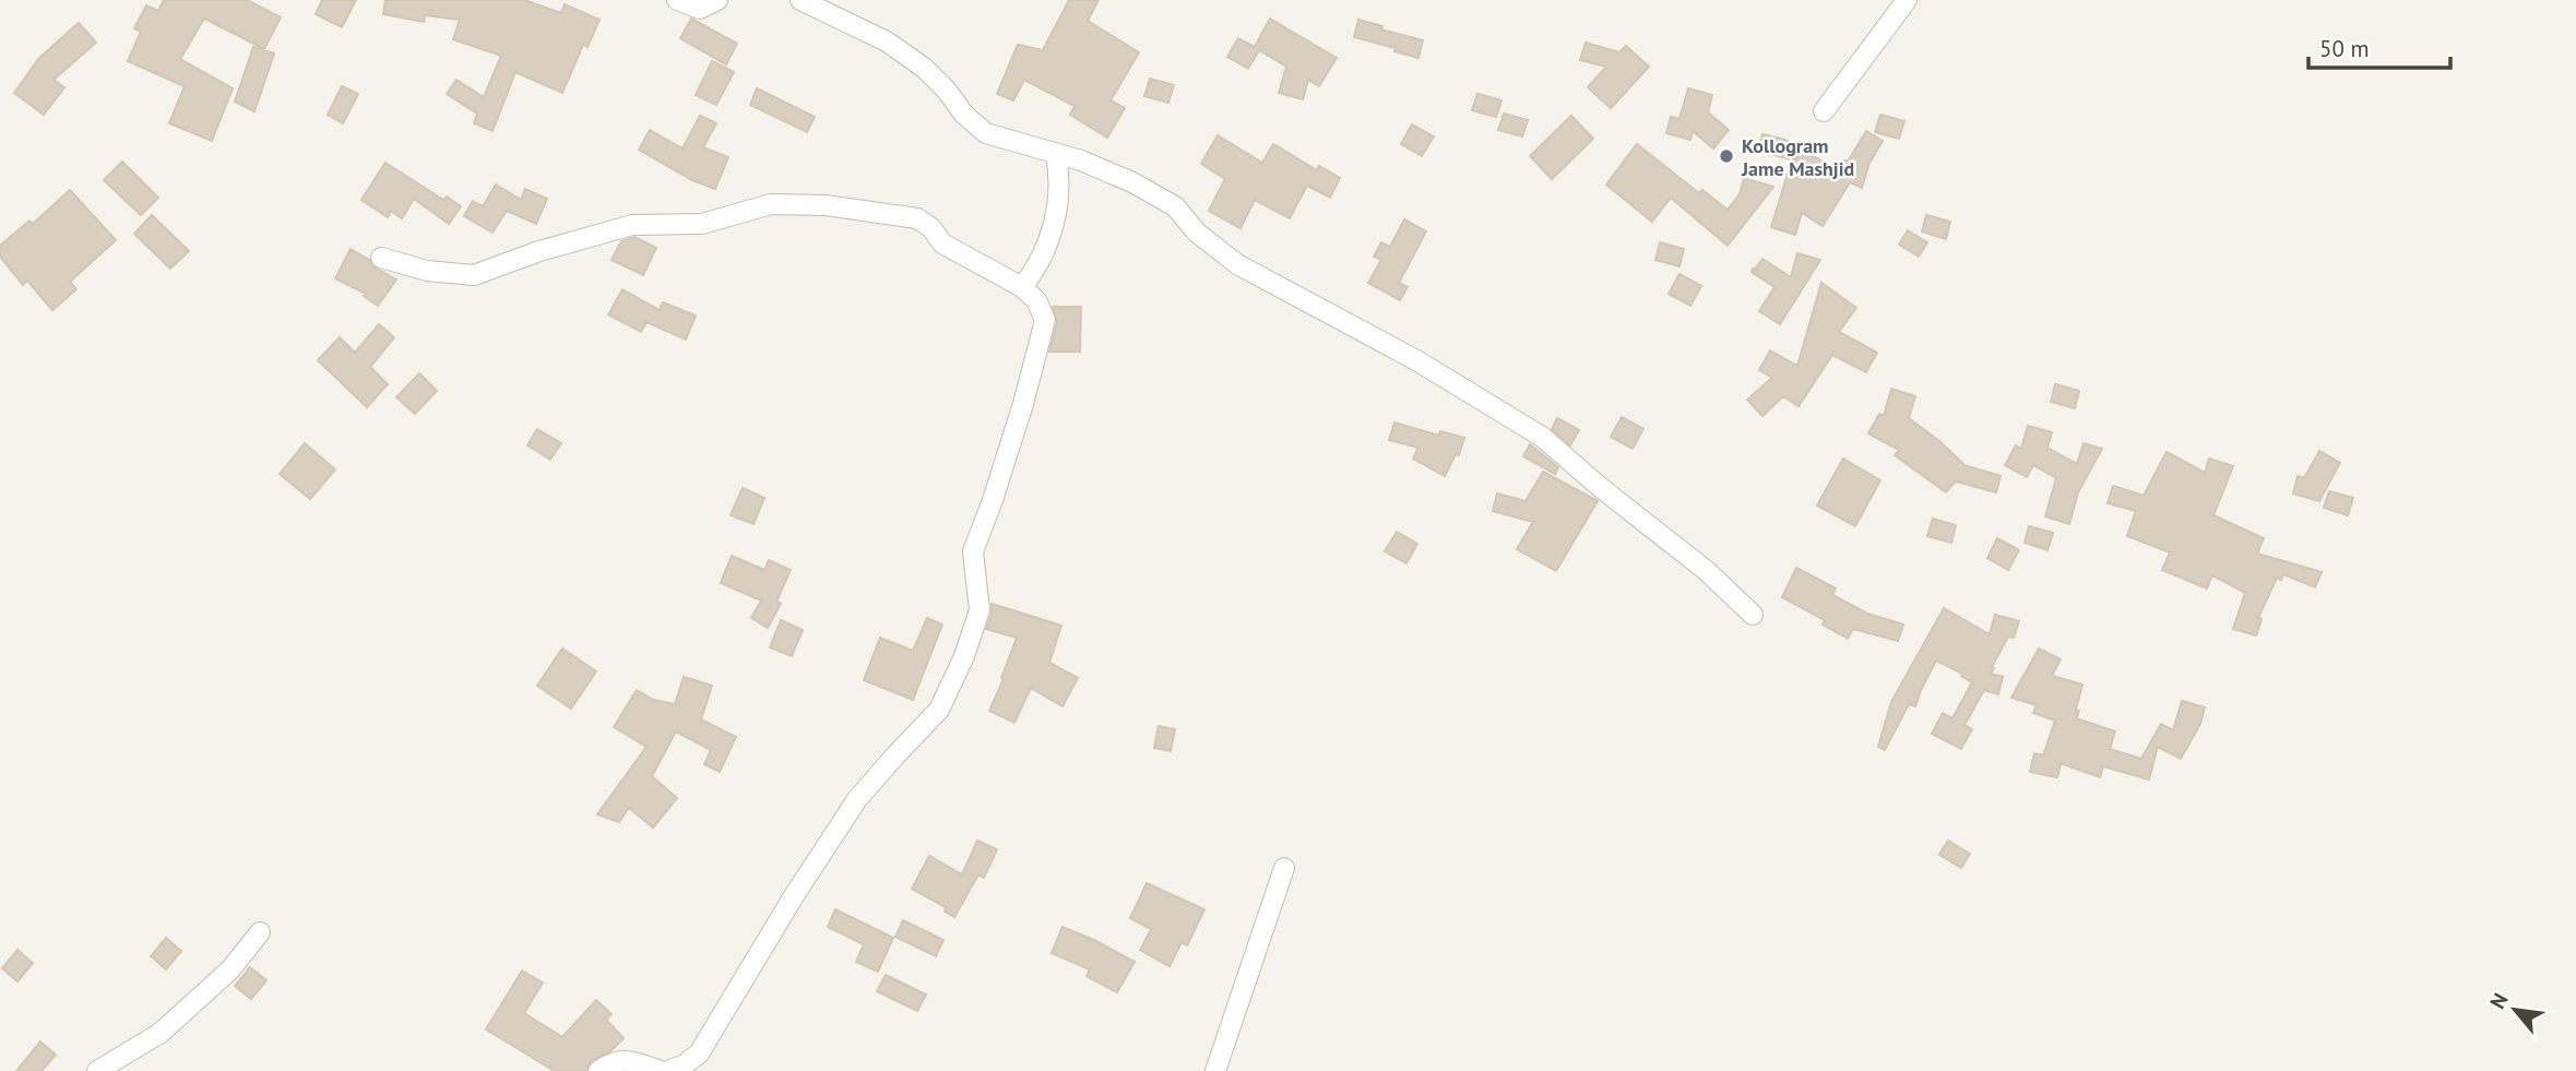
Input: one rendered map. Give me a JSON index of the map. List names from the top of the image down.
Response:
{
  "places": ["Kollogram Jame Mashjid"],
  "scale_bar": "50 m",
  "north": "top left"
}
